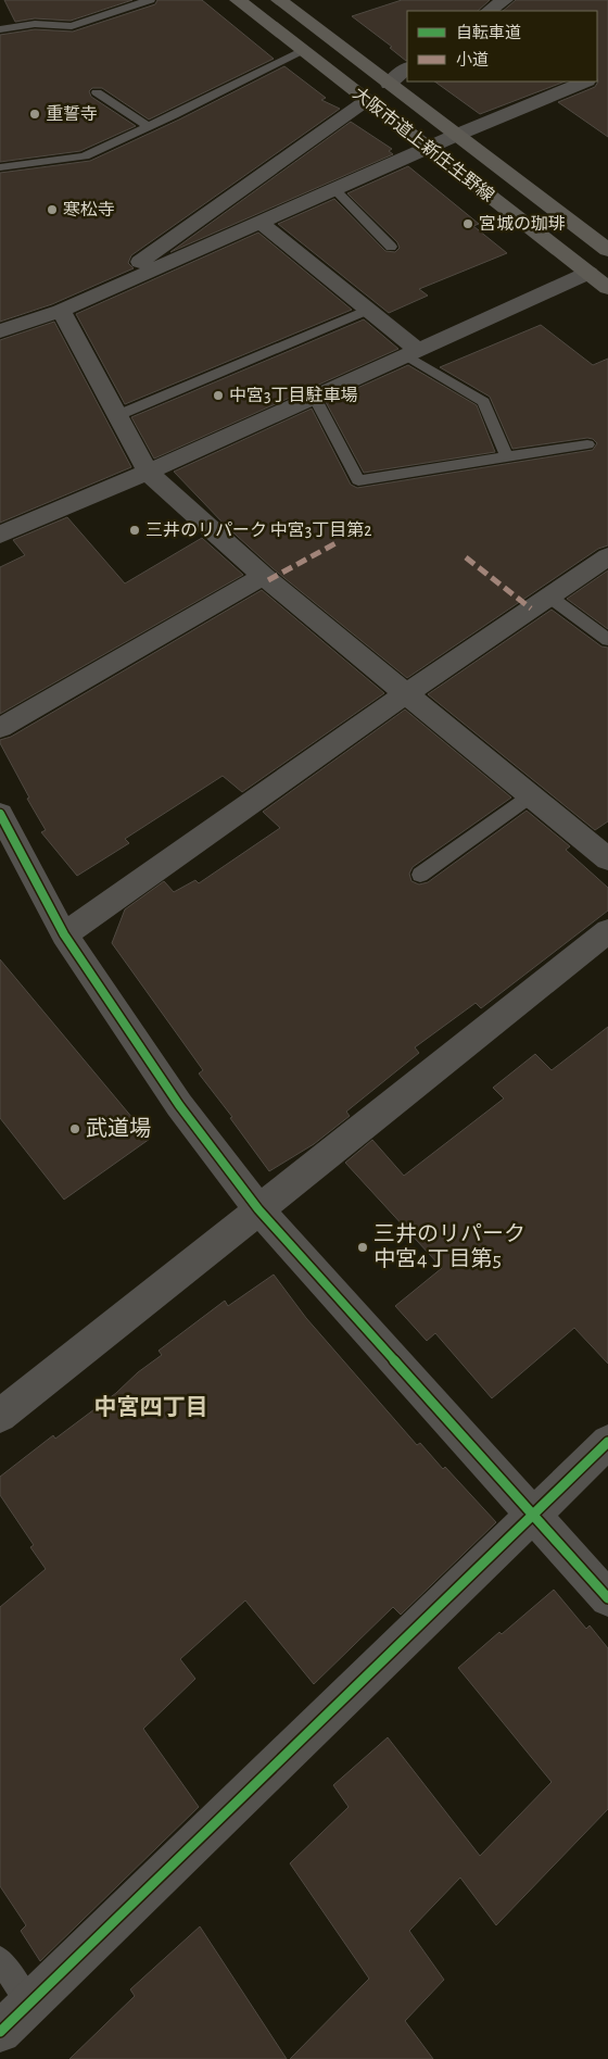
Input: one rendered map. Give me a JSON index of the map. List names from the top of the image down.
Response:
{
  "streets": {
    "main road": ["大阪市道上新庄生野線"]
  },
  "districts": ["中宮四丁目"],
  "places": [
    "重誓寺",
    "寒松寺",
    "宮城の珈琲",
    "中宮3丁目駐車場",
    "三井のリパーク 中宮3丁目第2",
    "武道場",
    "三井のリパーク 中宮4丁目第5"
  ],
  "legend": ["自転車道", "小道"]
}
